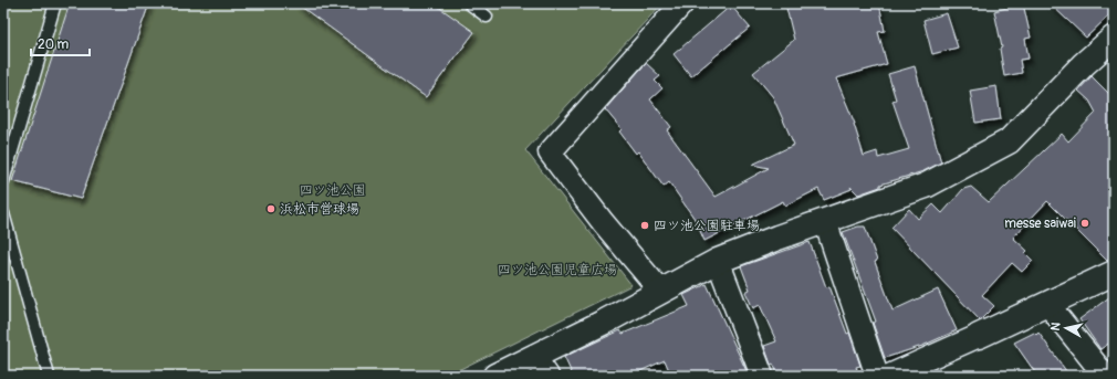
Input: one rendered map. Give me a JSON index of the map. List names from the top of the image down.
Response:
{
  "parks": ["四ツ池公園", "四ツ池公園児童広場"],
  "places": ["浜松市営球場", "messe saiwai", "四ツ池公園駐車場"],
  "scale_bar": "20 m",
  "north": "left"
}
